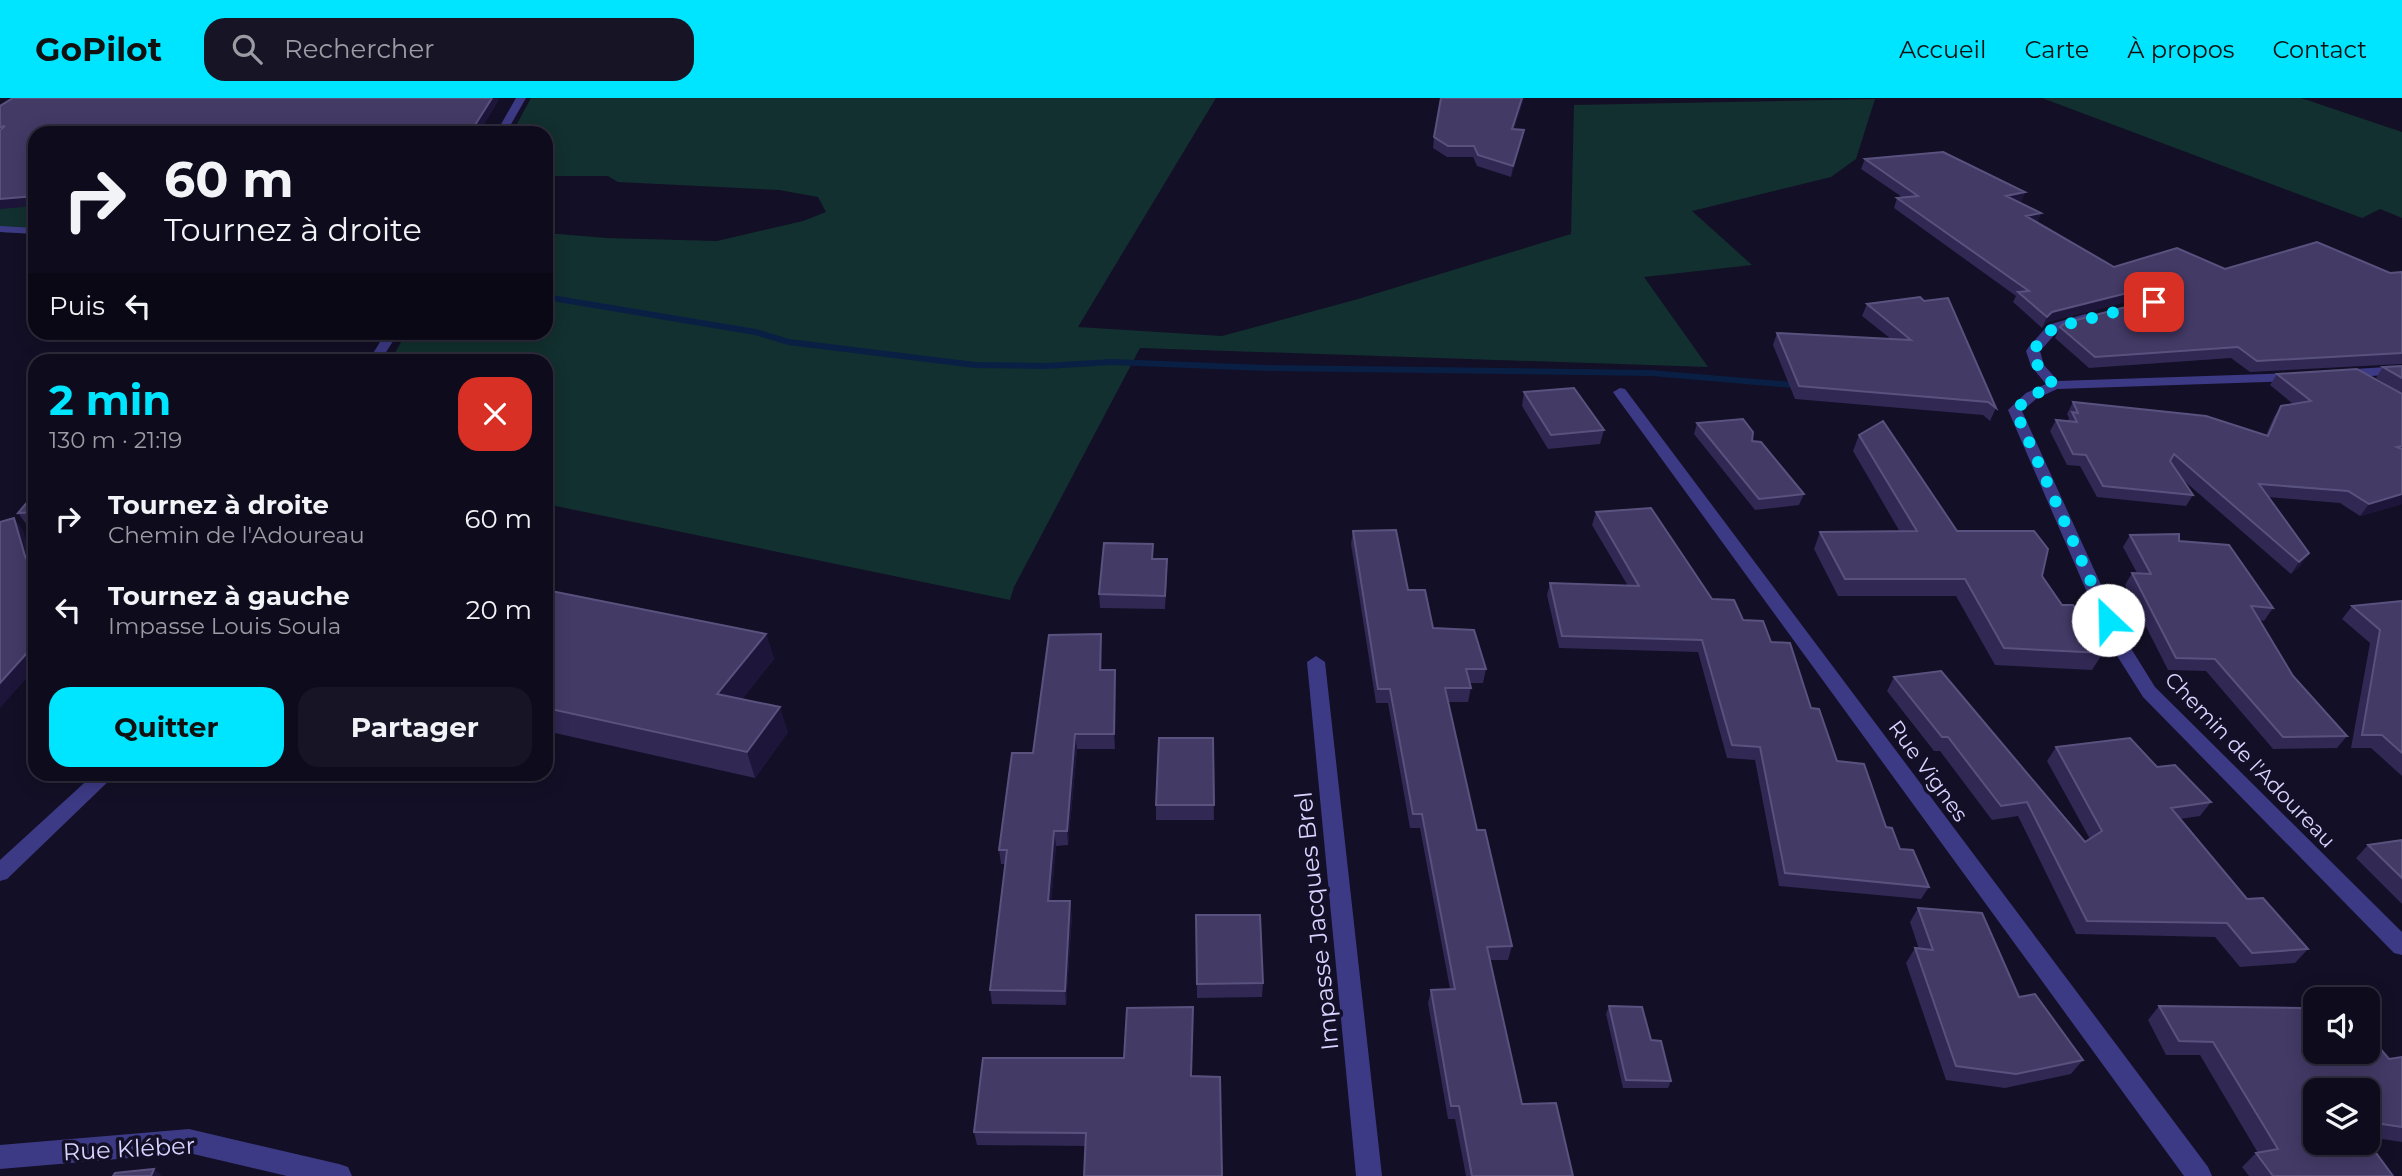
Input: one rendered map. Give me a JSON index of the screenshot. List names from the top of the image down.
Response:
{
  "streets": {
    "street": [
      "Chemin de l'Adoureau",
      "Rue Vignes",
      "Impasse Jacques Brel",
      "Rue Kléber"
    ]
  },
  "page": {
    "header": "GoPilot",
    "search": "Rechercher",
    "nav": [
      "Accueil",
      "Carte",
      "À propos",
      "Contact"
    ],
    "turn": ["60 m", "Tournez à droite"],
    "then": "Puis",
    "heading": ["2 min", "130 m · 21:19"],
    "list": [
      {
        "name": "Tournez à droite",
        "note": "Chemin de l'Adoureau",
        "value": "60 m"
      },
      {
        "name": "Tournez à gauche",
        "note": "Impasse Louis Soula",
        "value": "20 m"
      }
    ],
    "buttons": ["Quitter", "Partager"]
  }
}
